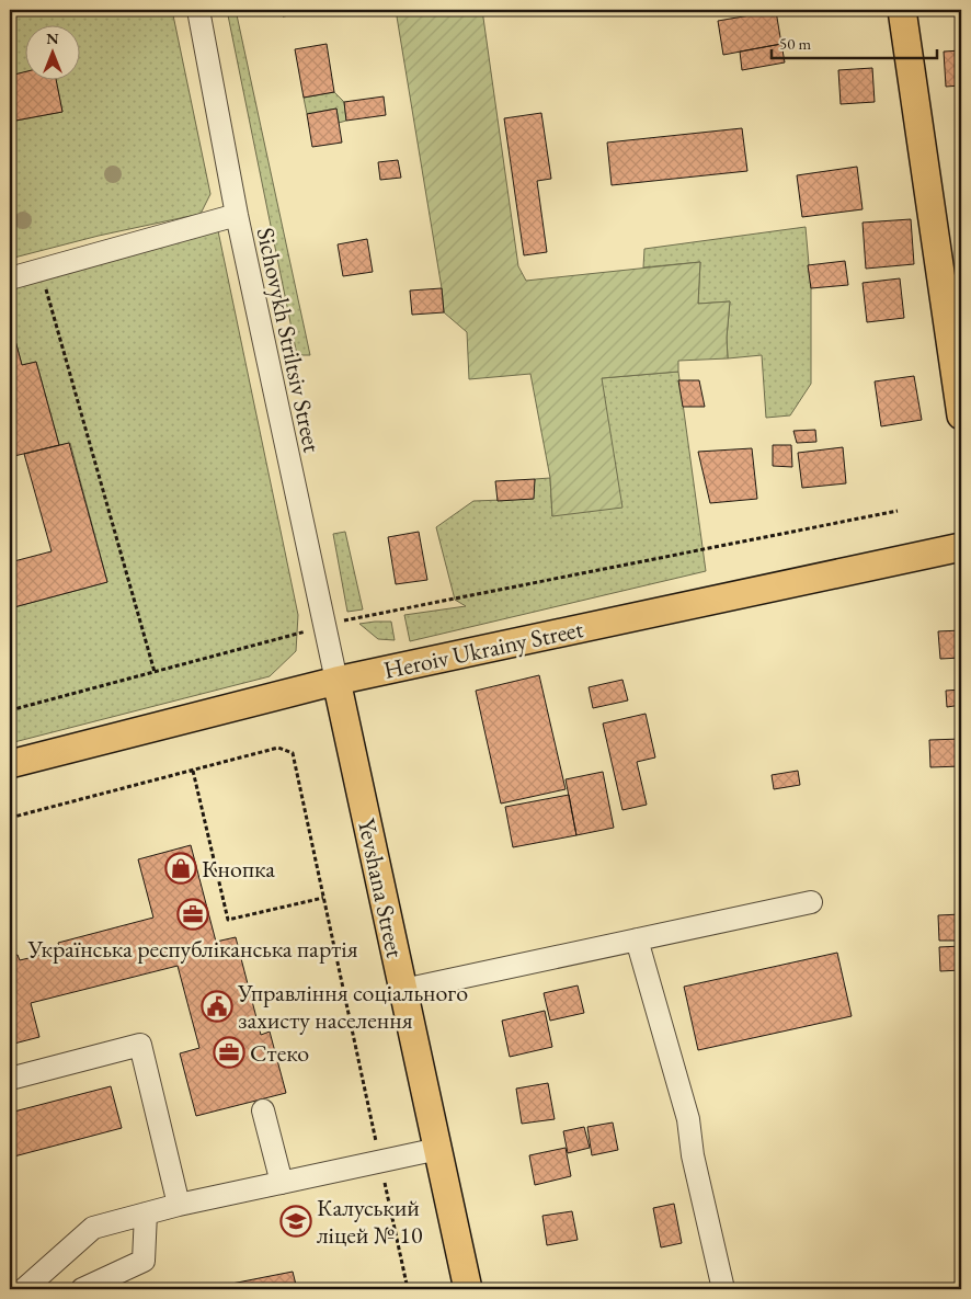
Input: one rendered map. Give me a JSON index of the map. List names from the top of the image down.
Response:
{
  "streets": {
    "main road": ["Heroiv Ukrainy Street", "Yevshana Street"],
    "street": ["Sichovykh Striltsiv Street"]
  },
  "crossings": [
    ["Sichovykh Striltsiv Street", "Heroiv Ukrainy Street"],
    ["Sichovykh Striltsiv Street", "Yevshana Street"],
    ["Heroiv Ukrainy Street", "Yevshana Street"]
  ],
  "places": {
    "shop": ["Кнопка"],
    "office": ["Українська республіканська партія", "Стеко"],
    "public building": ["Управління соціального захисту населення"],
    "school or university": ["Калуський ліцей № 10"]
  },
  "scale_bar": "50 m",
  "north": "top"
}
